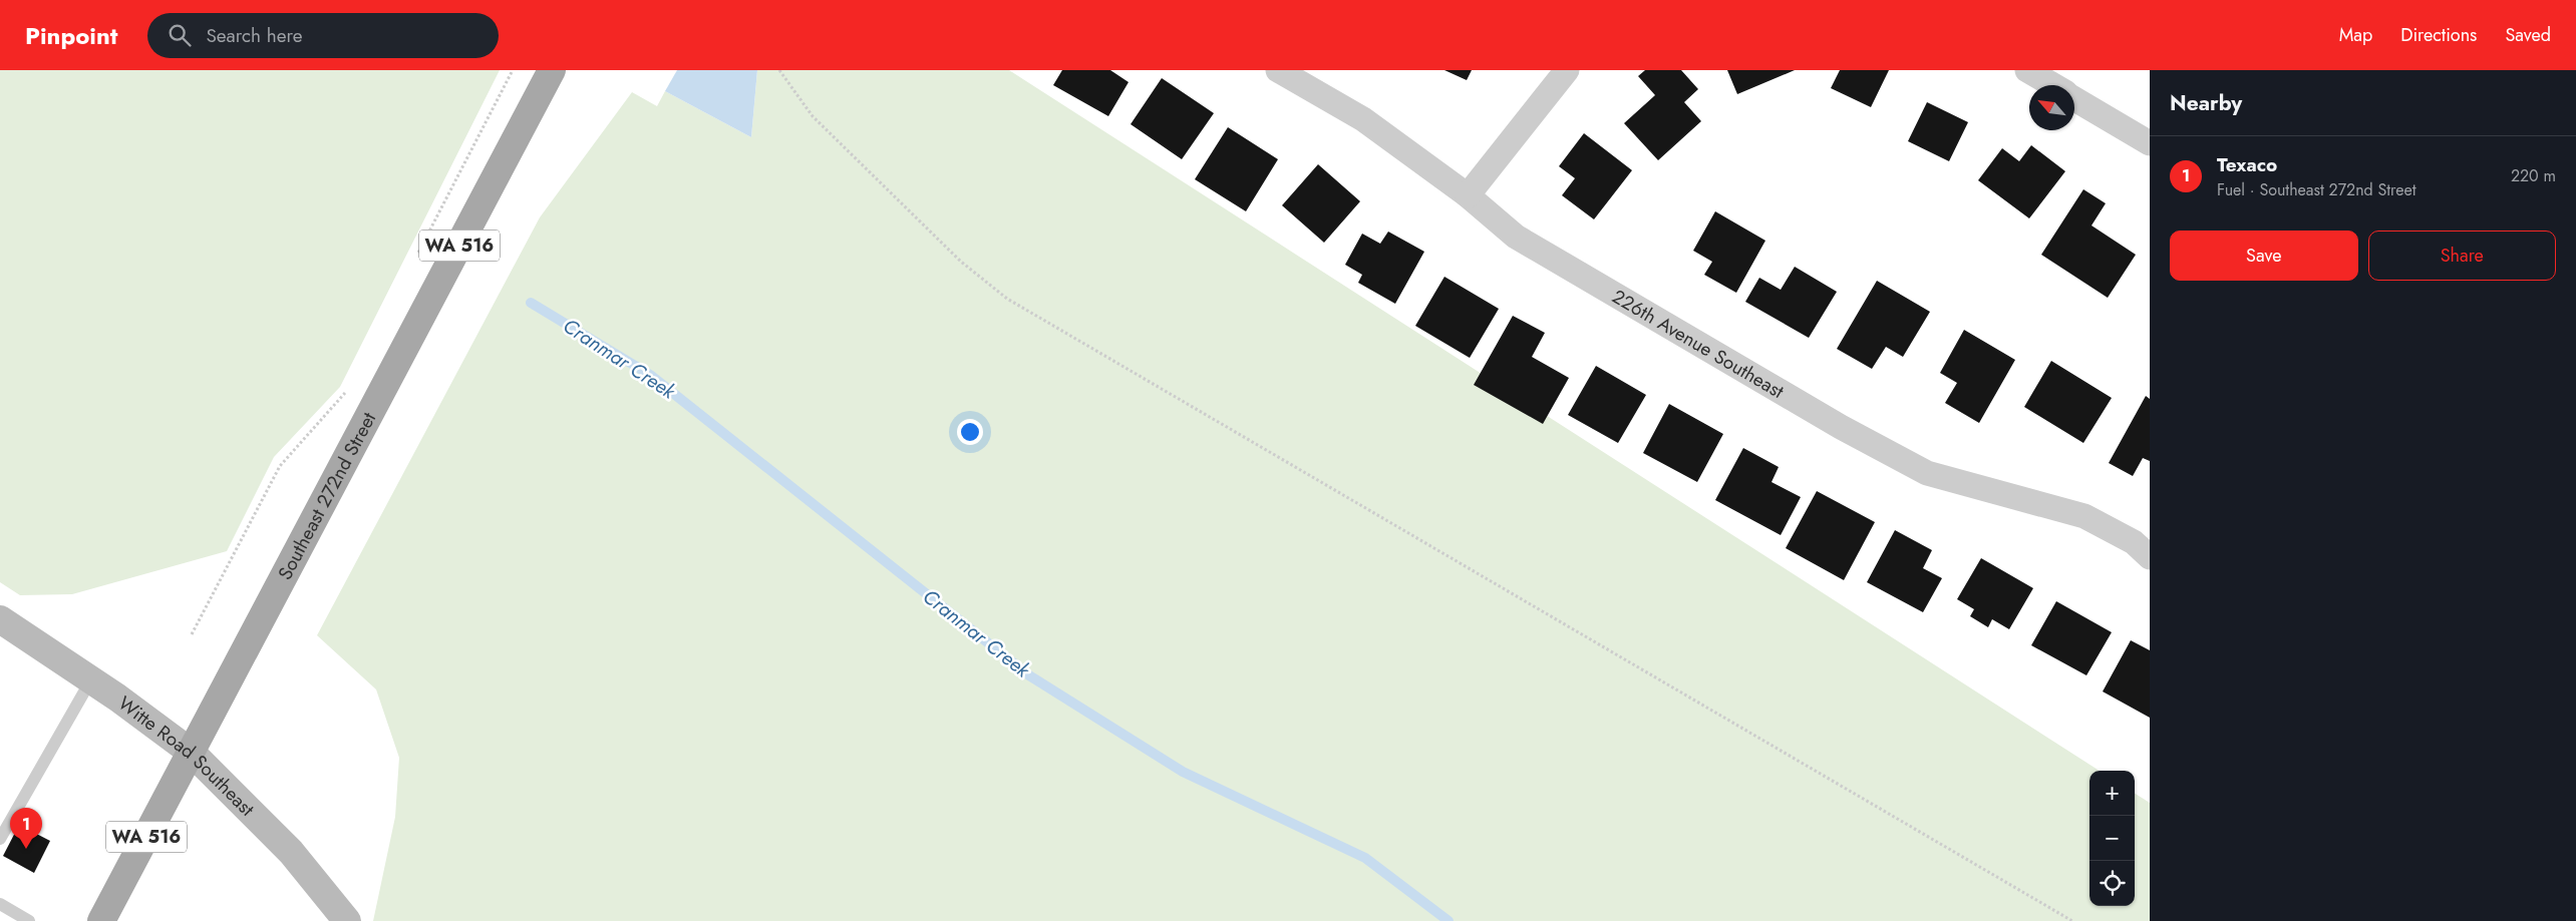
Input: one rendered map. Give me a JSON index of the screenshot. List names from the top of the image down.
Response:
{
  "streets": {
    "main road": ["WA 516", "Southeast 272nd Street"],
    "street": ["226th Avenue Southeast", "Witte Road Southeast"]
  },
  "crossings": [
    ["Southeast 272nd Street", "Witte Road Southeast"]
  ],
  "water": ["Cranmar Creek"],
  "north": "top left",
  "page": {
    "header": "Pinpoint",
    "search": "Search here",
    "nav": ["Map", "Directions", "Saved"],
    "heading": "Nearby",
    "list": [
      {
        "mark": "1",
        "name": "Texaco",
        "note": "Fuel · Southeast 272nd Street",
        "value": "220 m"
      }
    ],
    "buttons": ["Save", "Share"],
    "map_buttons": ["+", "−"],
    "pins": "1"
  }
}
